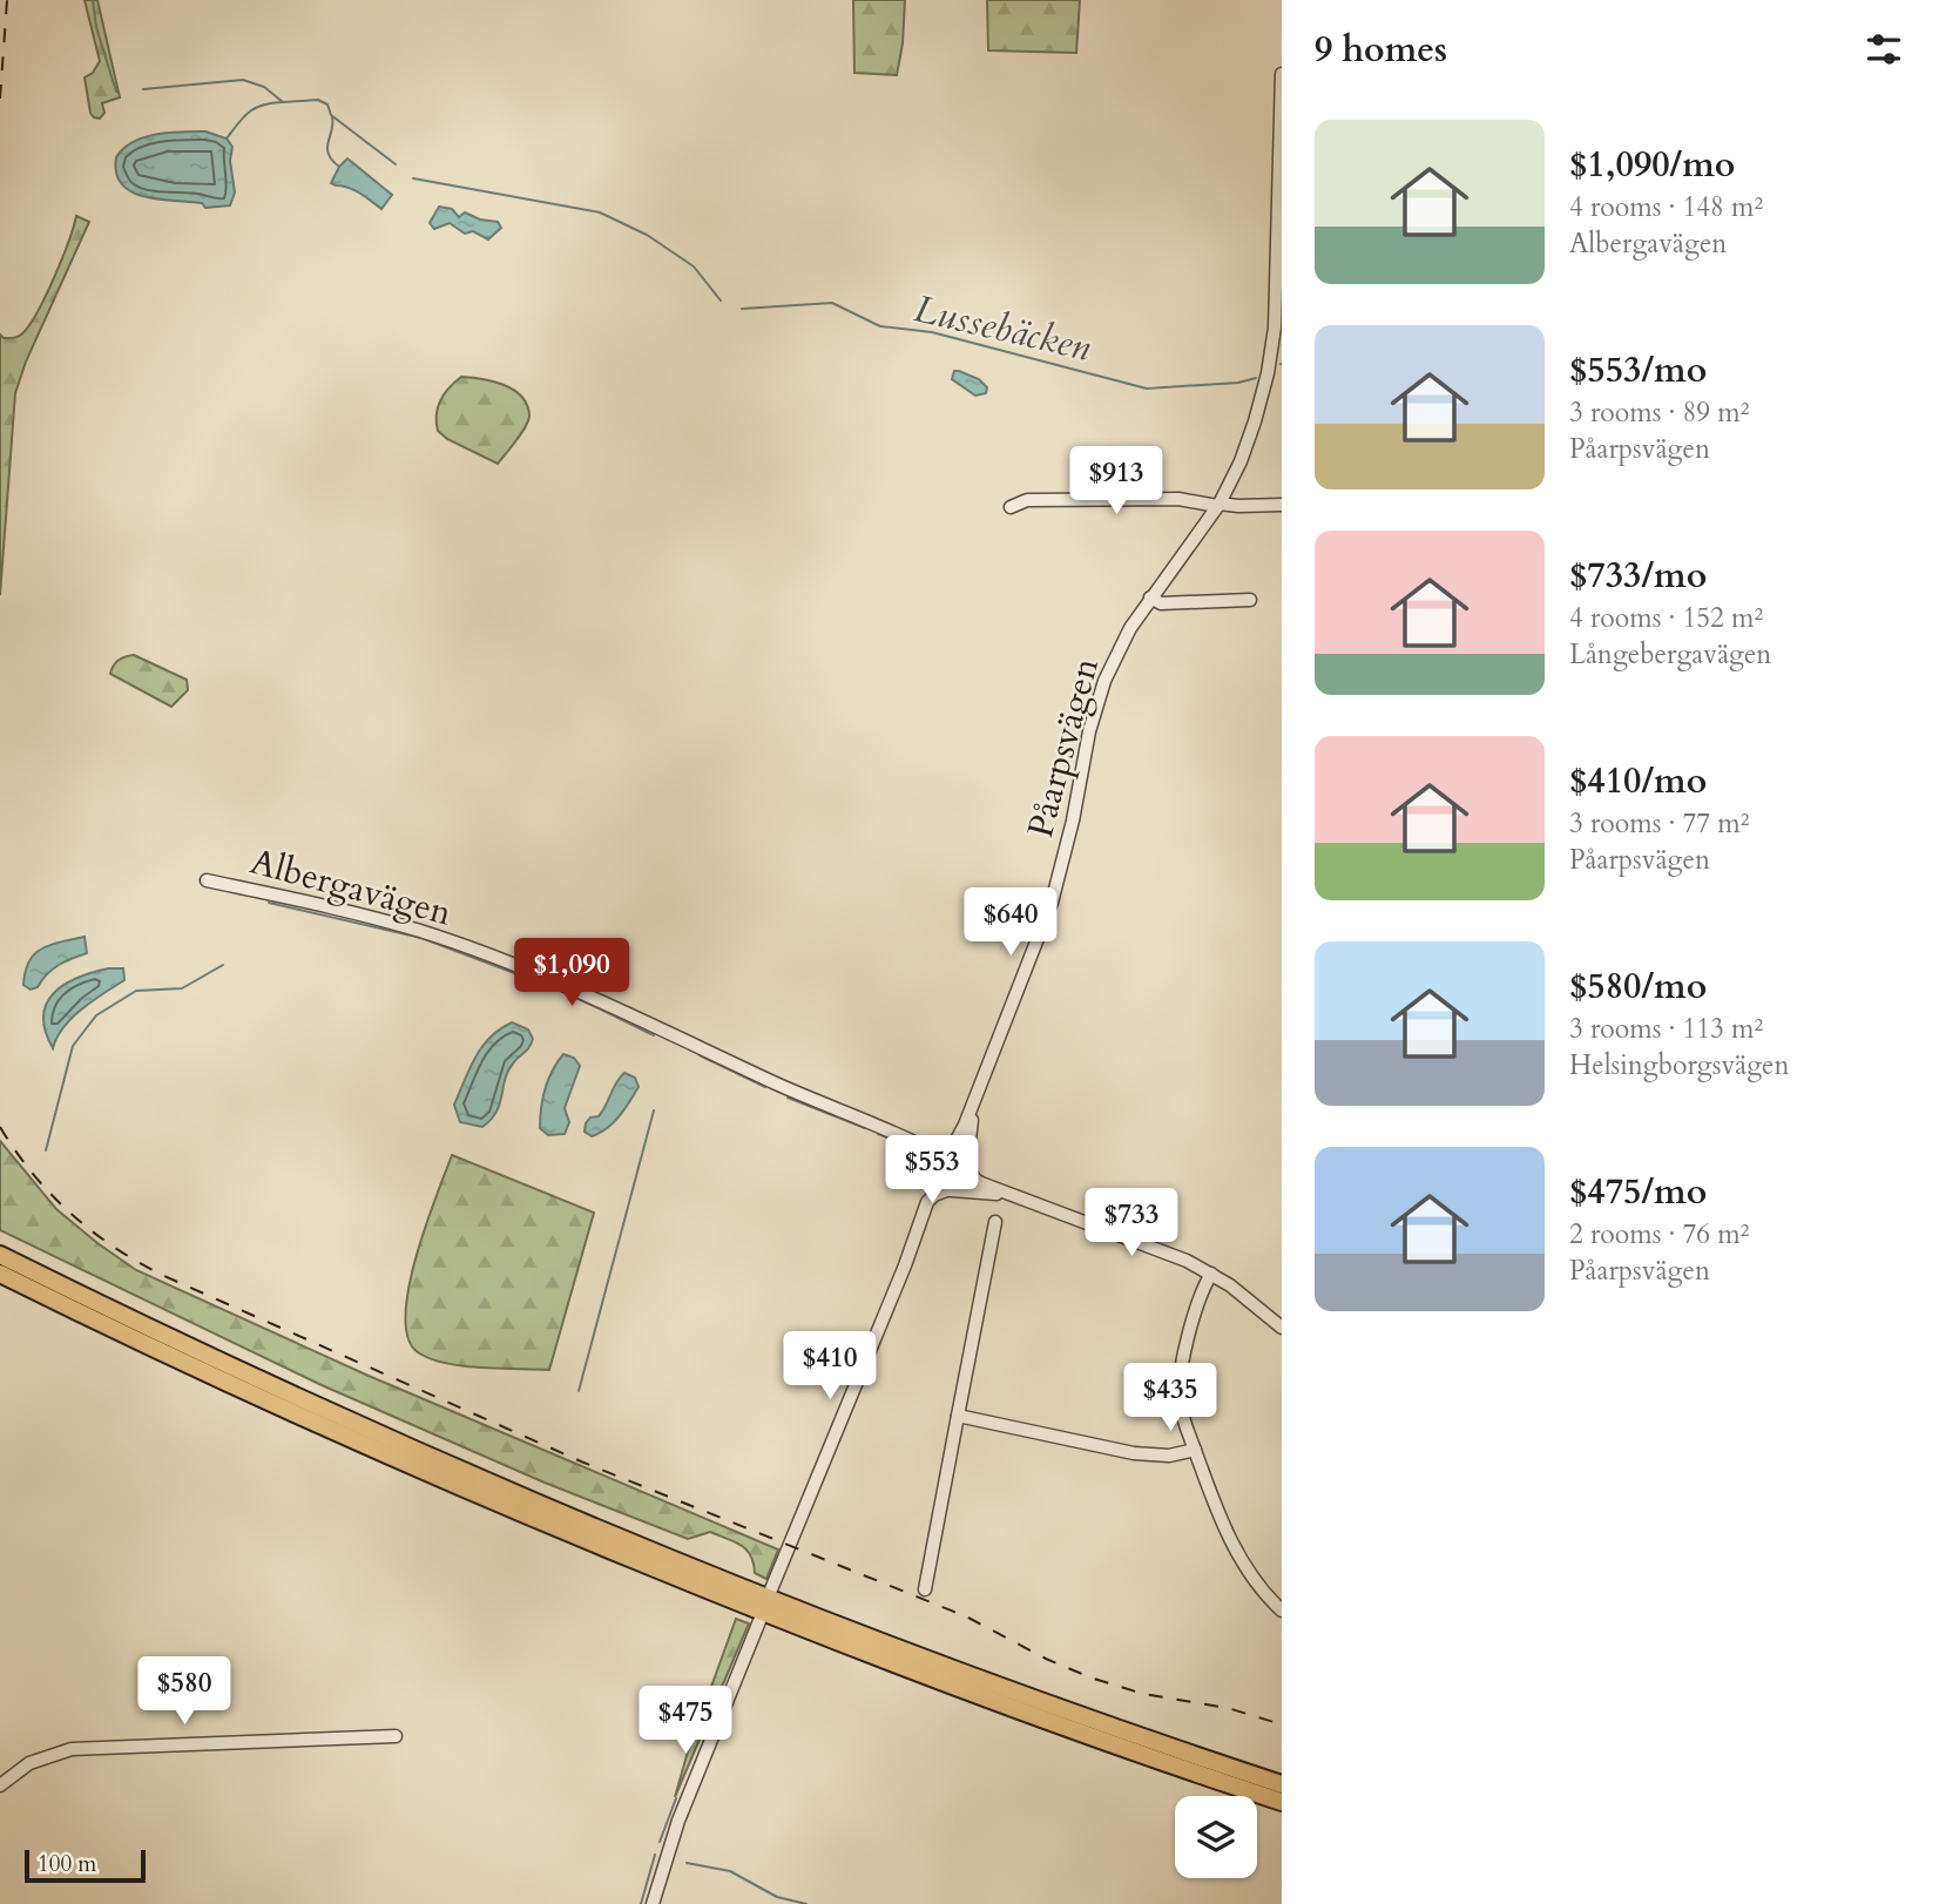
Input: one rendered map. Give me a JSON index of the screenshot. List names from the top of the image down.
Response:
{
  "streets": {
    "street": ["Påarpsvägen", "Albergavägen"]
  },
  "crossings": [
    ["Påarpsvägen", "Albergavägen"]
  ],
  "water": ["Lussebäcken"],
  "scale_bar": "100 m",
  "page": {
    "heading": "9 homes",
    "list": [
      {
        "name": "$1,090/mo",
        "note": "4 rooms · 148 m² · Albergavägen"
      },
      {
        "name": "$553/mo",
        "note": "3 rooms · 89 m² · Påarpsvägen"
      },
      {
        "name": "$733/mo",
        "note": "4 rooms · 152 m² · Långebergavägen"
      },
      {
        "name": "$410/mo",
        "note": "3 rooms · 77 m² · Påarpsvägen"
      },
      {
        "name": "$580/mo",
        "note": "3 rooms · 113 m² · Helsingborgsvägen"
      },
      {
        "name": "$475/mo",
        "note": "2 rooms · 76 m² · Påarpsvägen"
      }
    ],
    "price": [
      "$913",
      "$640",
      "$1,090",
      "$553",
      "$733",
      "$410",
      "$435",
      "$580",
      "$475"
    ],
    "scale": "100 m"
  }
}
